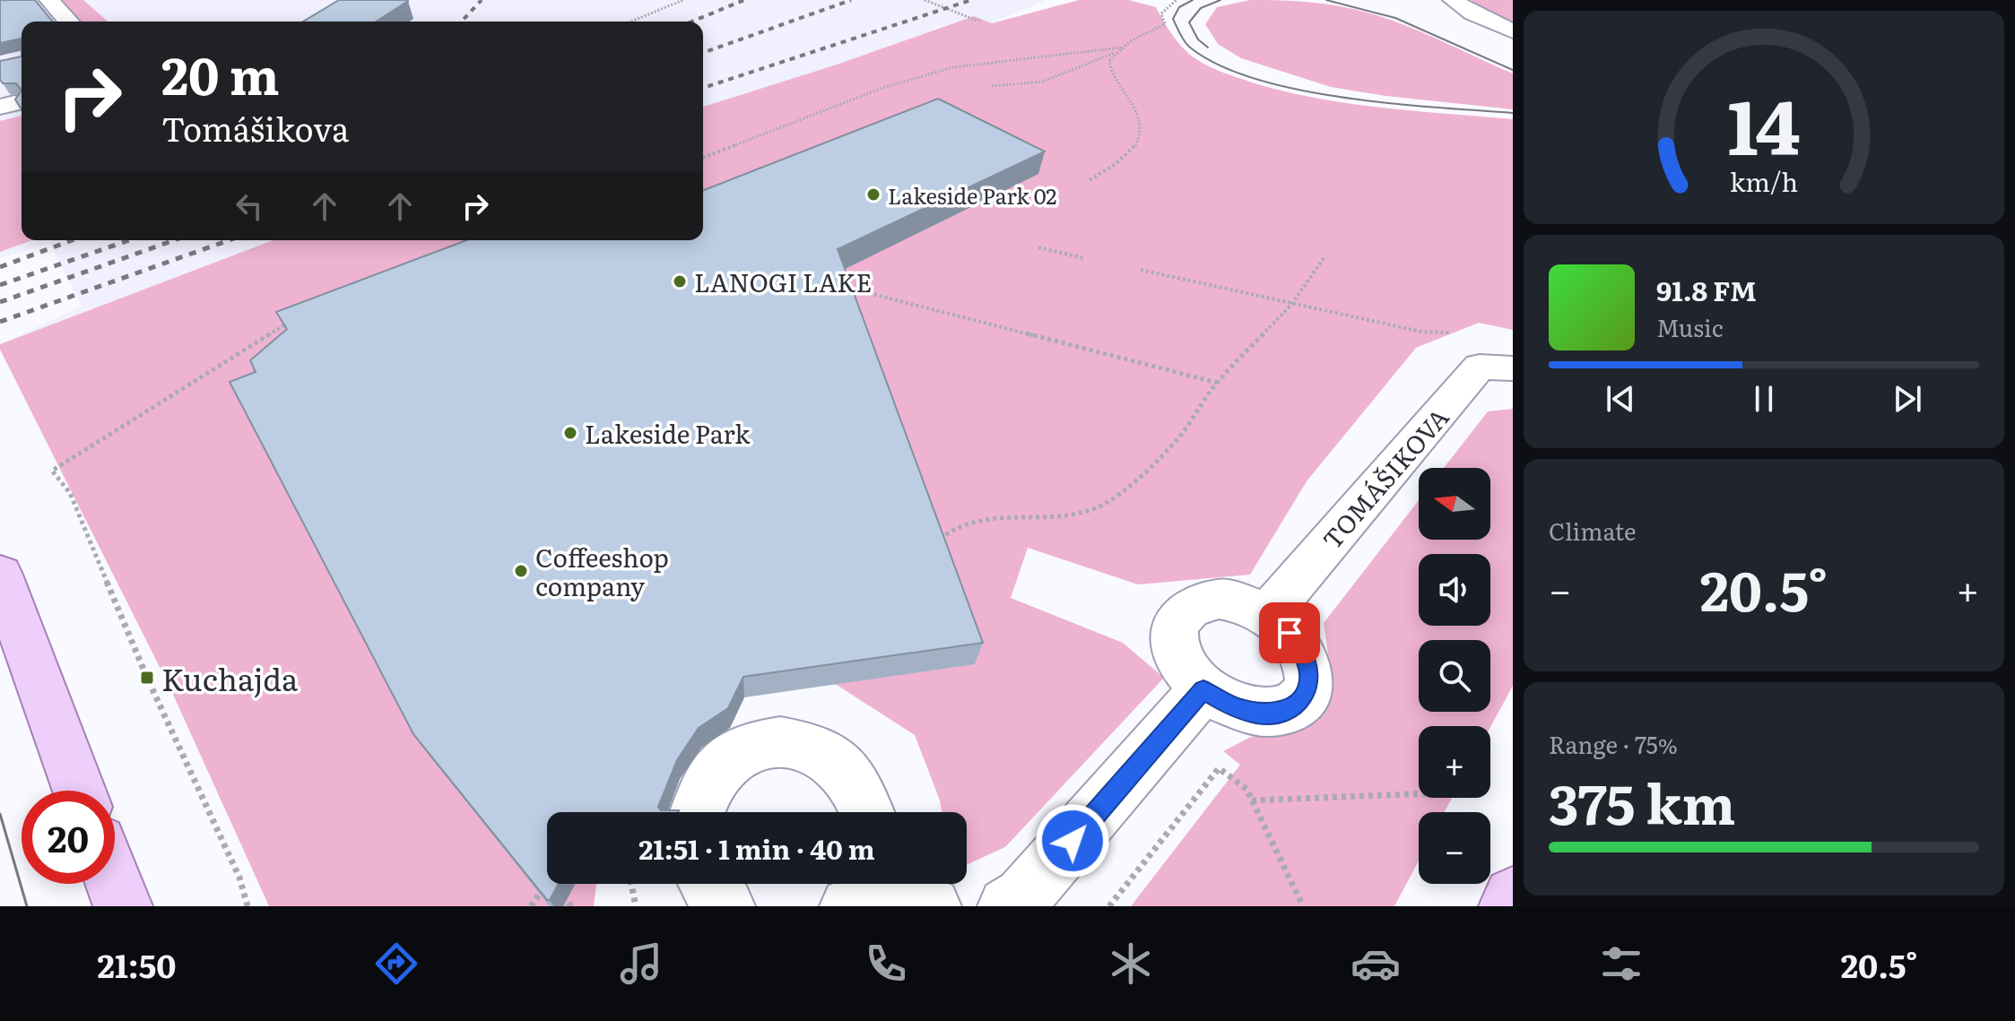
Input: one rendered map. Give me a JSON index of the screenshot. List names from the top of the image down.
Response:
{
  "streets": {
    "lane": ["TOMÁŠIKOVA"]
  },
  "places": {
    "other": [
      "Lakeside Park 02",
      "LANOGI LAKE",
      "Lakeside Park",
      "Coffeeshop company"
    ],
    "transit": ["Kuchajda"]
  },
  "north": "left",
  "page": {
    "turn": ["20 m", "Tomášikova"],
    "song": ["91.8 FM", "Music"],
    "tile": [
      "Climate",
      ["Range · 75%", "375 km"]
    ],
    "map_buttons": ["+", "−"],
    "heat": ["−", "20.5°", "+"],
    "limit": "20",
    "trip": "21:51 · 1 min · 40 m",
    "tabs": ["21:50", "20.5°"],
    "gauge": ["14", "km/h"]
  }
}
